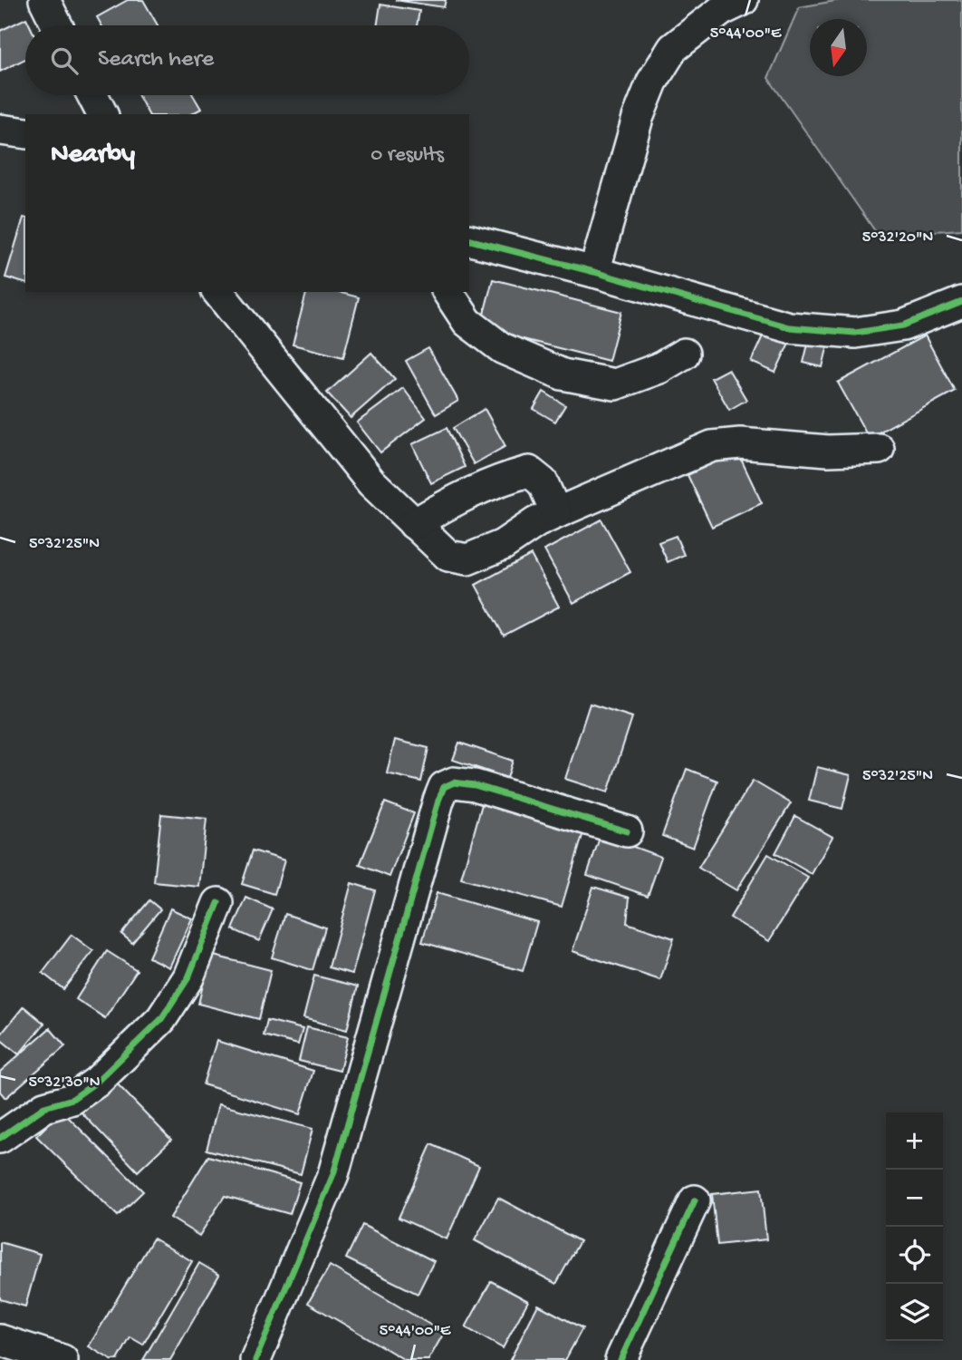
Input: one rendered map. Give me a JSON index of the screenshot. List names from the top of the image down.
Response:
{
  "north": "bottom",
  "page": {
    "search": "Search here",
    "heading": ["Nearby", "0 results"],
    "map_buttons": ["+", "−"]
  },
  "coordinates": [
    "5°44'00\"E",
    "5°32'20\"N",
    "5°32'25\"N",
    "5°32'30\"N"
  ]
}
